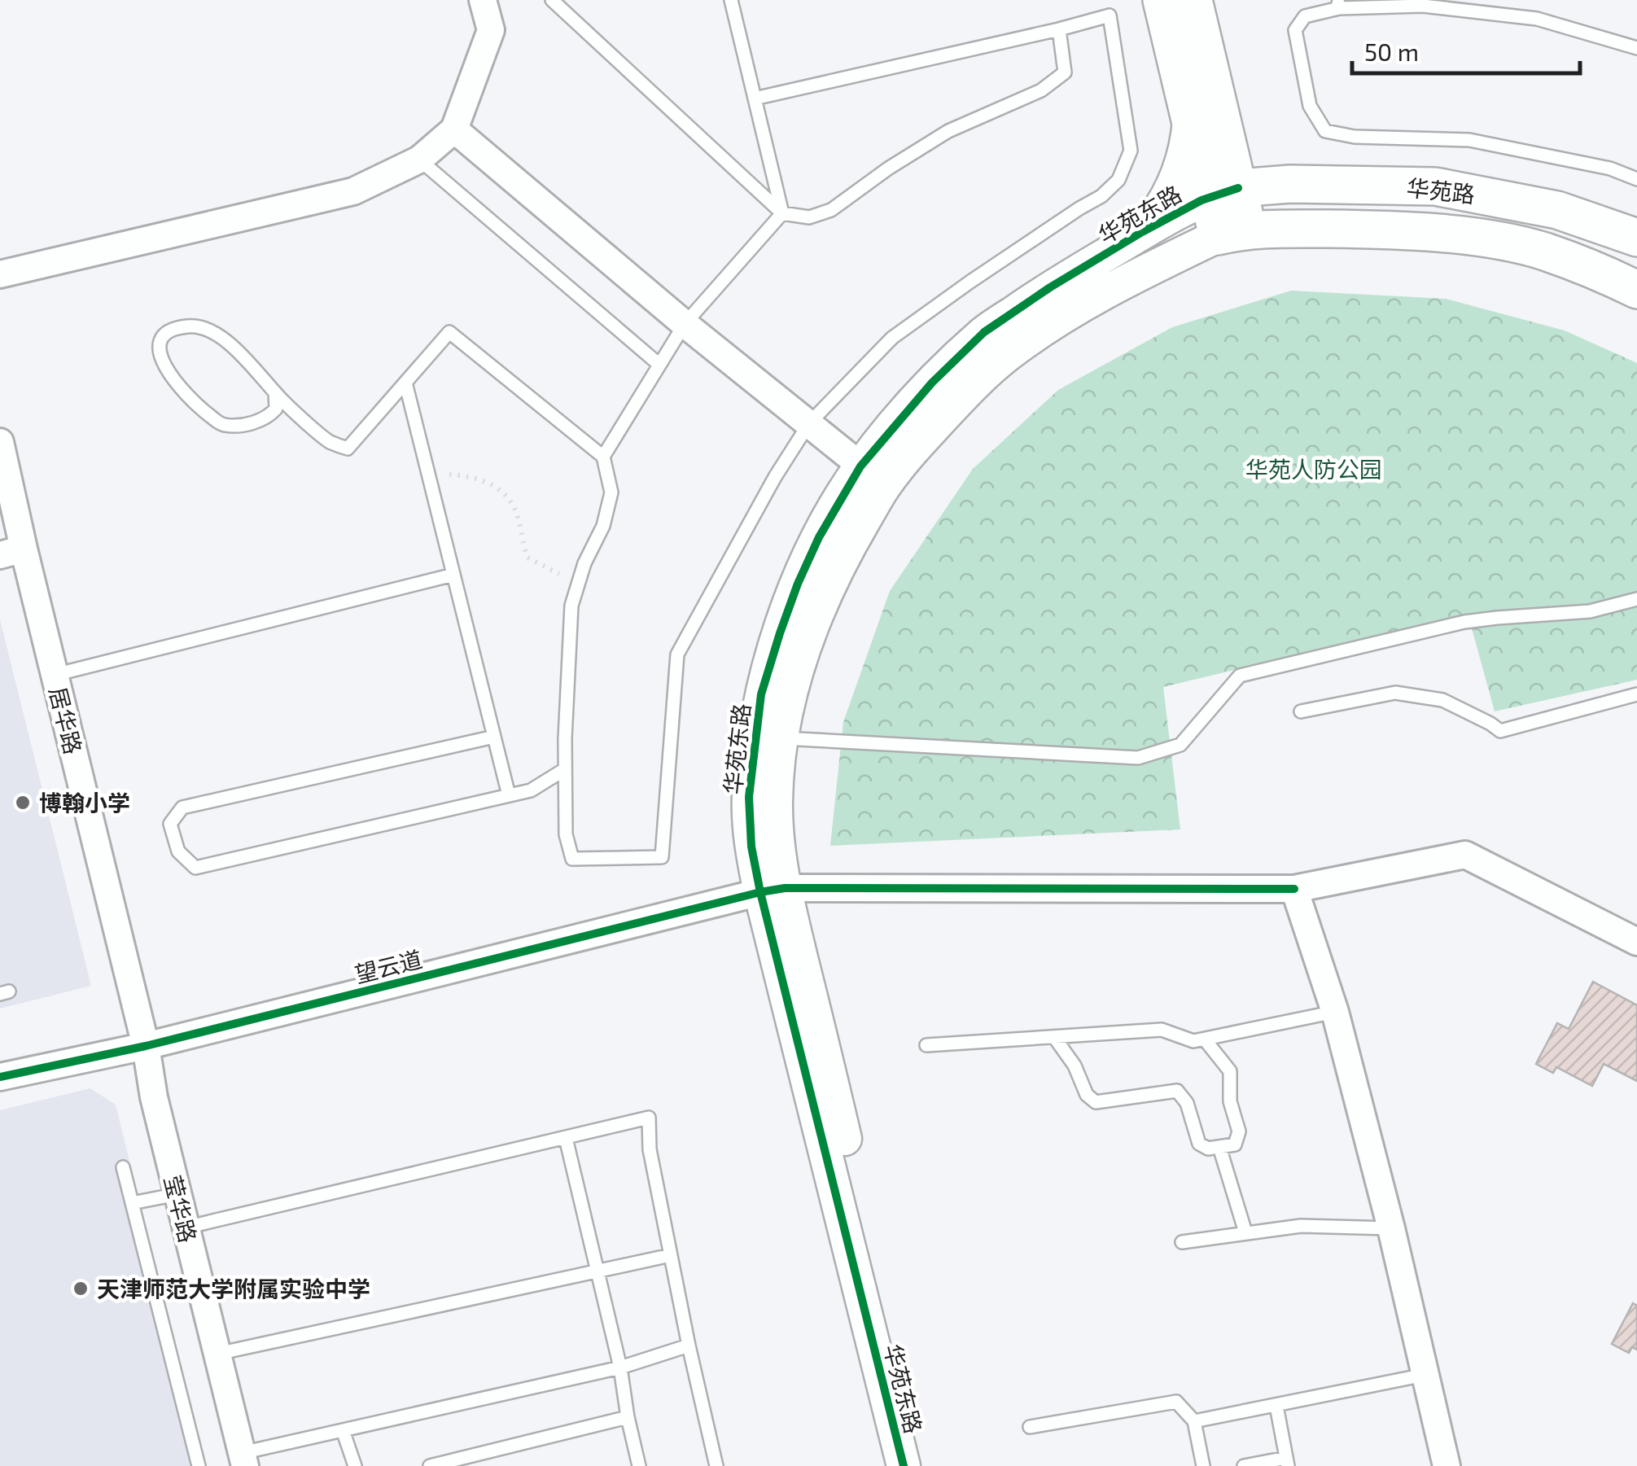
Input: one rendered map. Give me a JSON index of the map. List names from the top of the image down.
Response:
{
  "streets": {
    "main road": ["华苑路"],
    "street": [
      "华苑东路",
      "居华路",
      "望云道",
      "莹华路"
    ]
  },
  "crossings": [
    ["华苑路", "华苑东路"],
    ["华苑东路", "望云道"],
    ["居华路", "望云道"],
    ["居华路", "莹华路"],
    ["望云道", "莹华路"]
  ],
  "parks": ["华苑人防公园"],
  "places": ["博翰小学", "天津师范大学附属实验中学"],
  "scale_bar": "50 m"
}
